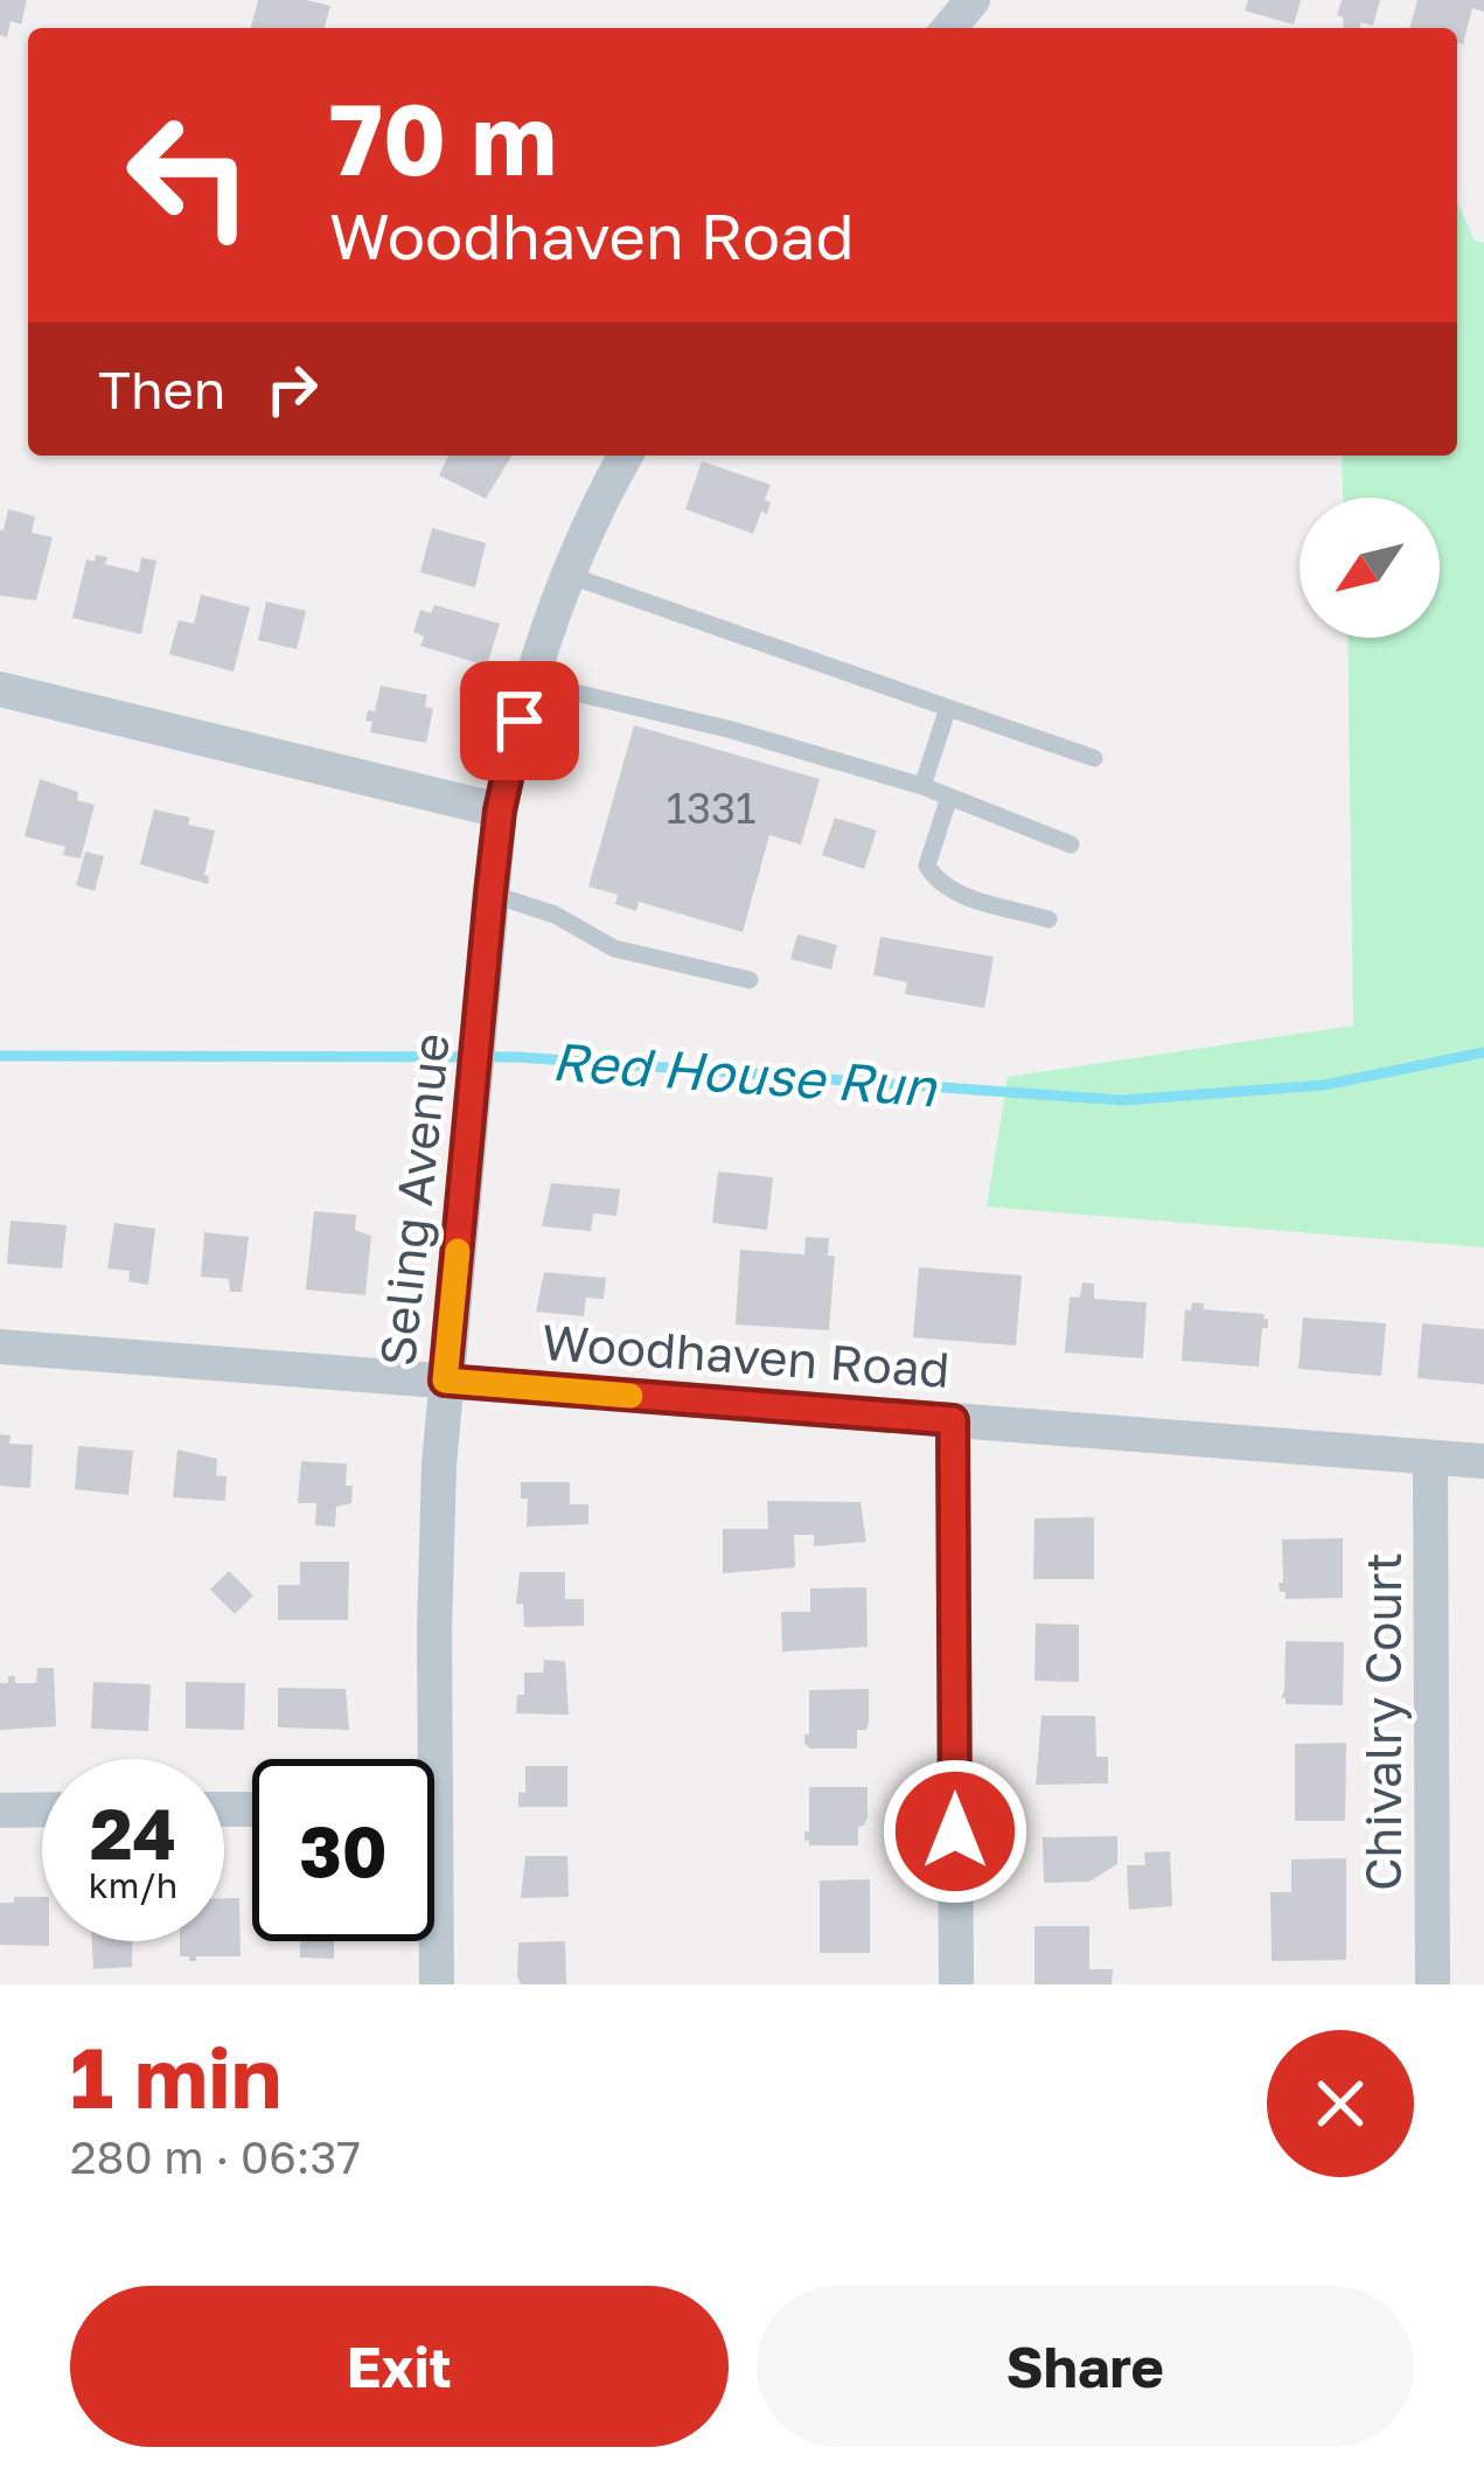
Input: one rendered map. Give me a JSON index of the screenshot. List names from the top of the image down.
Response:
{
  "streets": {
    "street": ["Seling Avenue", "Woodhaven Road", "Chivalry Court"]
  },
  "crossings": [
    ["Seling Avenue", "Woodhaven Road"],
    ["Woodhaven Road", "Chivalry Court"]
  ],
  "water": ["Red House Run"],
  "house_numbers": ["1331"],
  "north": "bottom left",
  "page": {
    "turn": ["70 m", "Woodhaven Road"],
    "then": "Then",
    "speed": "24 km/h",
    "limit": "30",
    "heading": ["1 min", "280 m · 06:37"],
    "buttons": ["Exit", "Share"]
  }
}
